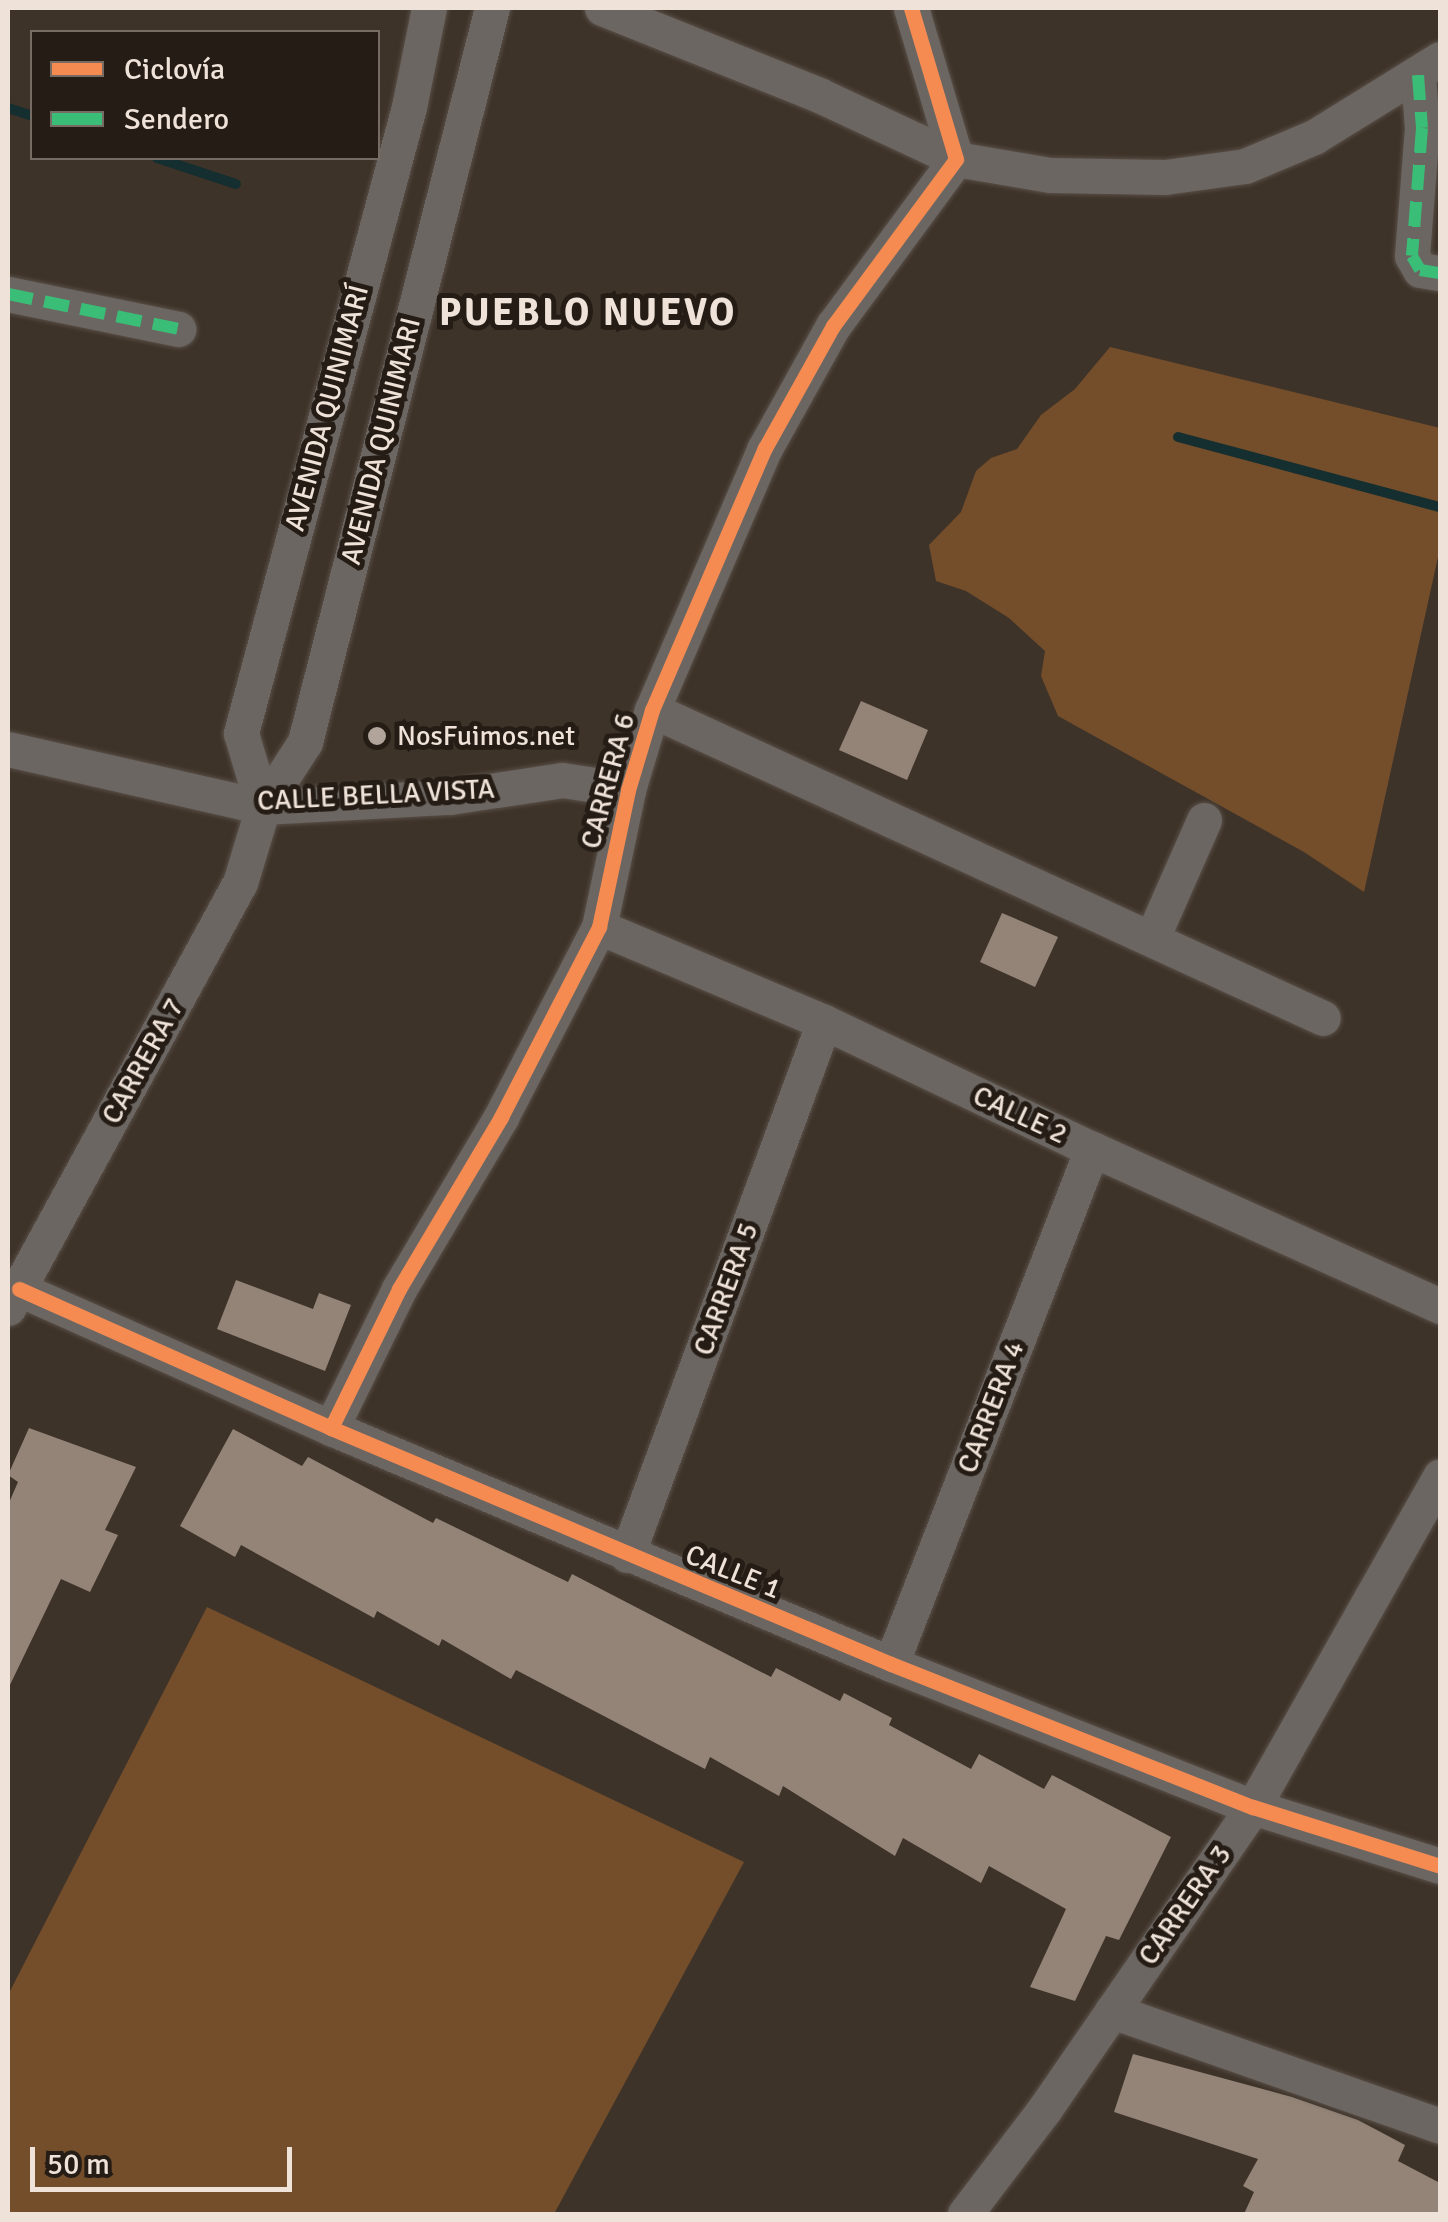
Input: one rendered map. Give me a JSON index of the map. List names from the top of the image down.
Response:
{
  "streets": {
    "street": [
      "AVENIDA QUINIMARÍ",
      "AVENIDA QUINIMARI",
      "CARRERA 6",
      "CALLE BELLA VISTA",
      "CARRERA 7",
      "CALLE 2",
      "CARRERA 5",
      "CARRERA 4",
      "CALLE 1",
      "CARRERA 3"
    ]
  },
  "crossings": [
    ["AVENIDA QUINIMARÍ", "AVENIDA QUINIMARI"],
    ["AVENIDA QUINIMARÍ", "CALLE BELLA VISTA"],
    ["AVENIDA QUINIMARÍ", "CARRERA 7"],
    ["AVENIDA QUINIMARI", "CALLE BELLA VISTA"],
    ["AVENIDA QUINIMARI", "CARRERA 7"],
    ["CARRERA 6", "CALLE BELLA VISTA"],
    ["CARRERA 6", "CALLE 2"],
    ["CARRERA 6", "CALLE 1"],
    ["CALLE BELLA VISTA", "CARRERA 7"],
    ["CARRERA 7", "CALLE 1"],
    ["CALLE 2", "CARRERA 5"],
    ["CALLE 2", "CARRERA 4"],
    ["CARRERA 5", "CALLE 1"],
    ["CARRERA 4", "CALLE 1"],
    ["CALLE 1", "CARRERA 3"]
  ],
  "districts": ["PUEBLO NUEVO"],
  "places": ["NosFuimos.net"],
  "legend": ["Ciclovía", "Sendero"],
  "scale_bar": "50 m"
}
